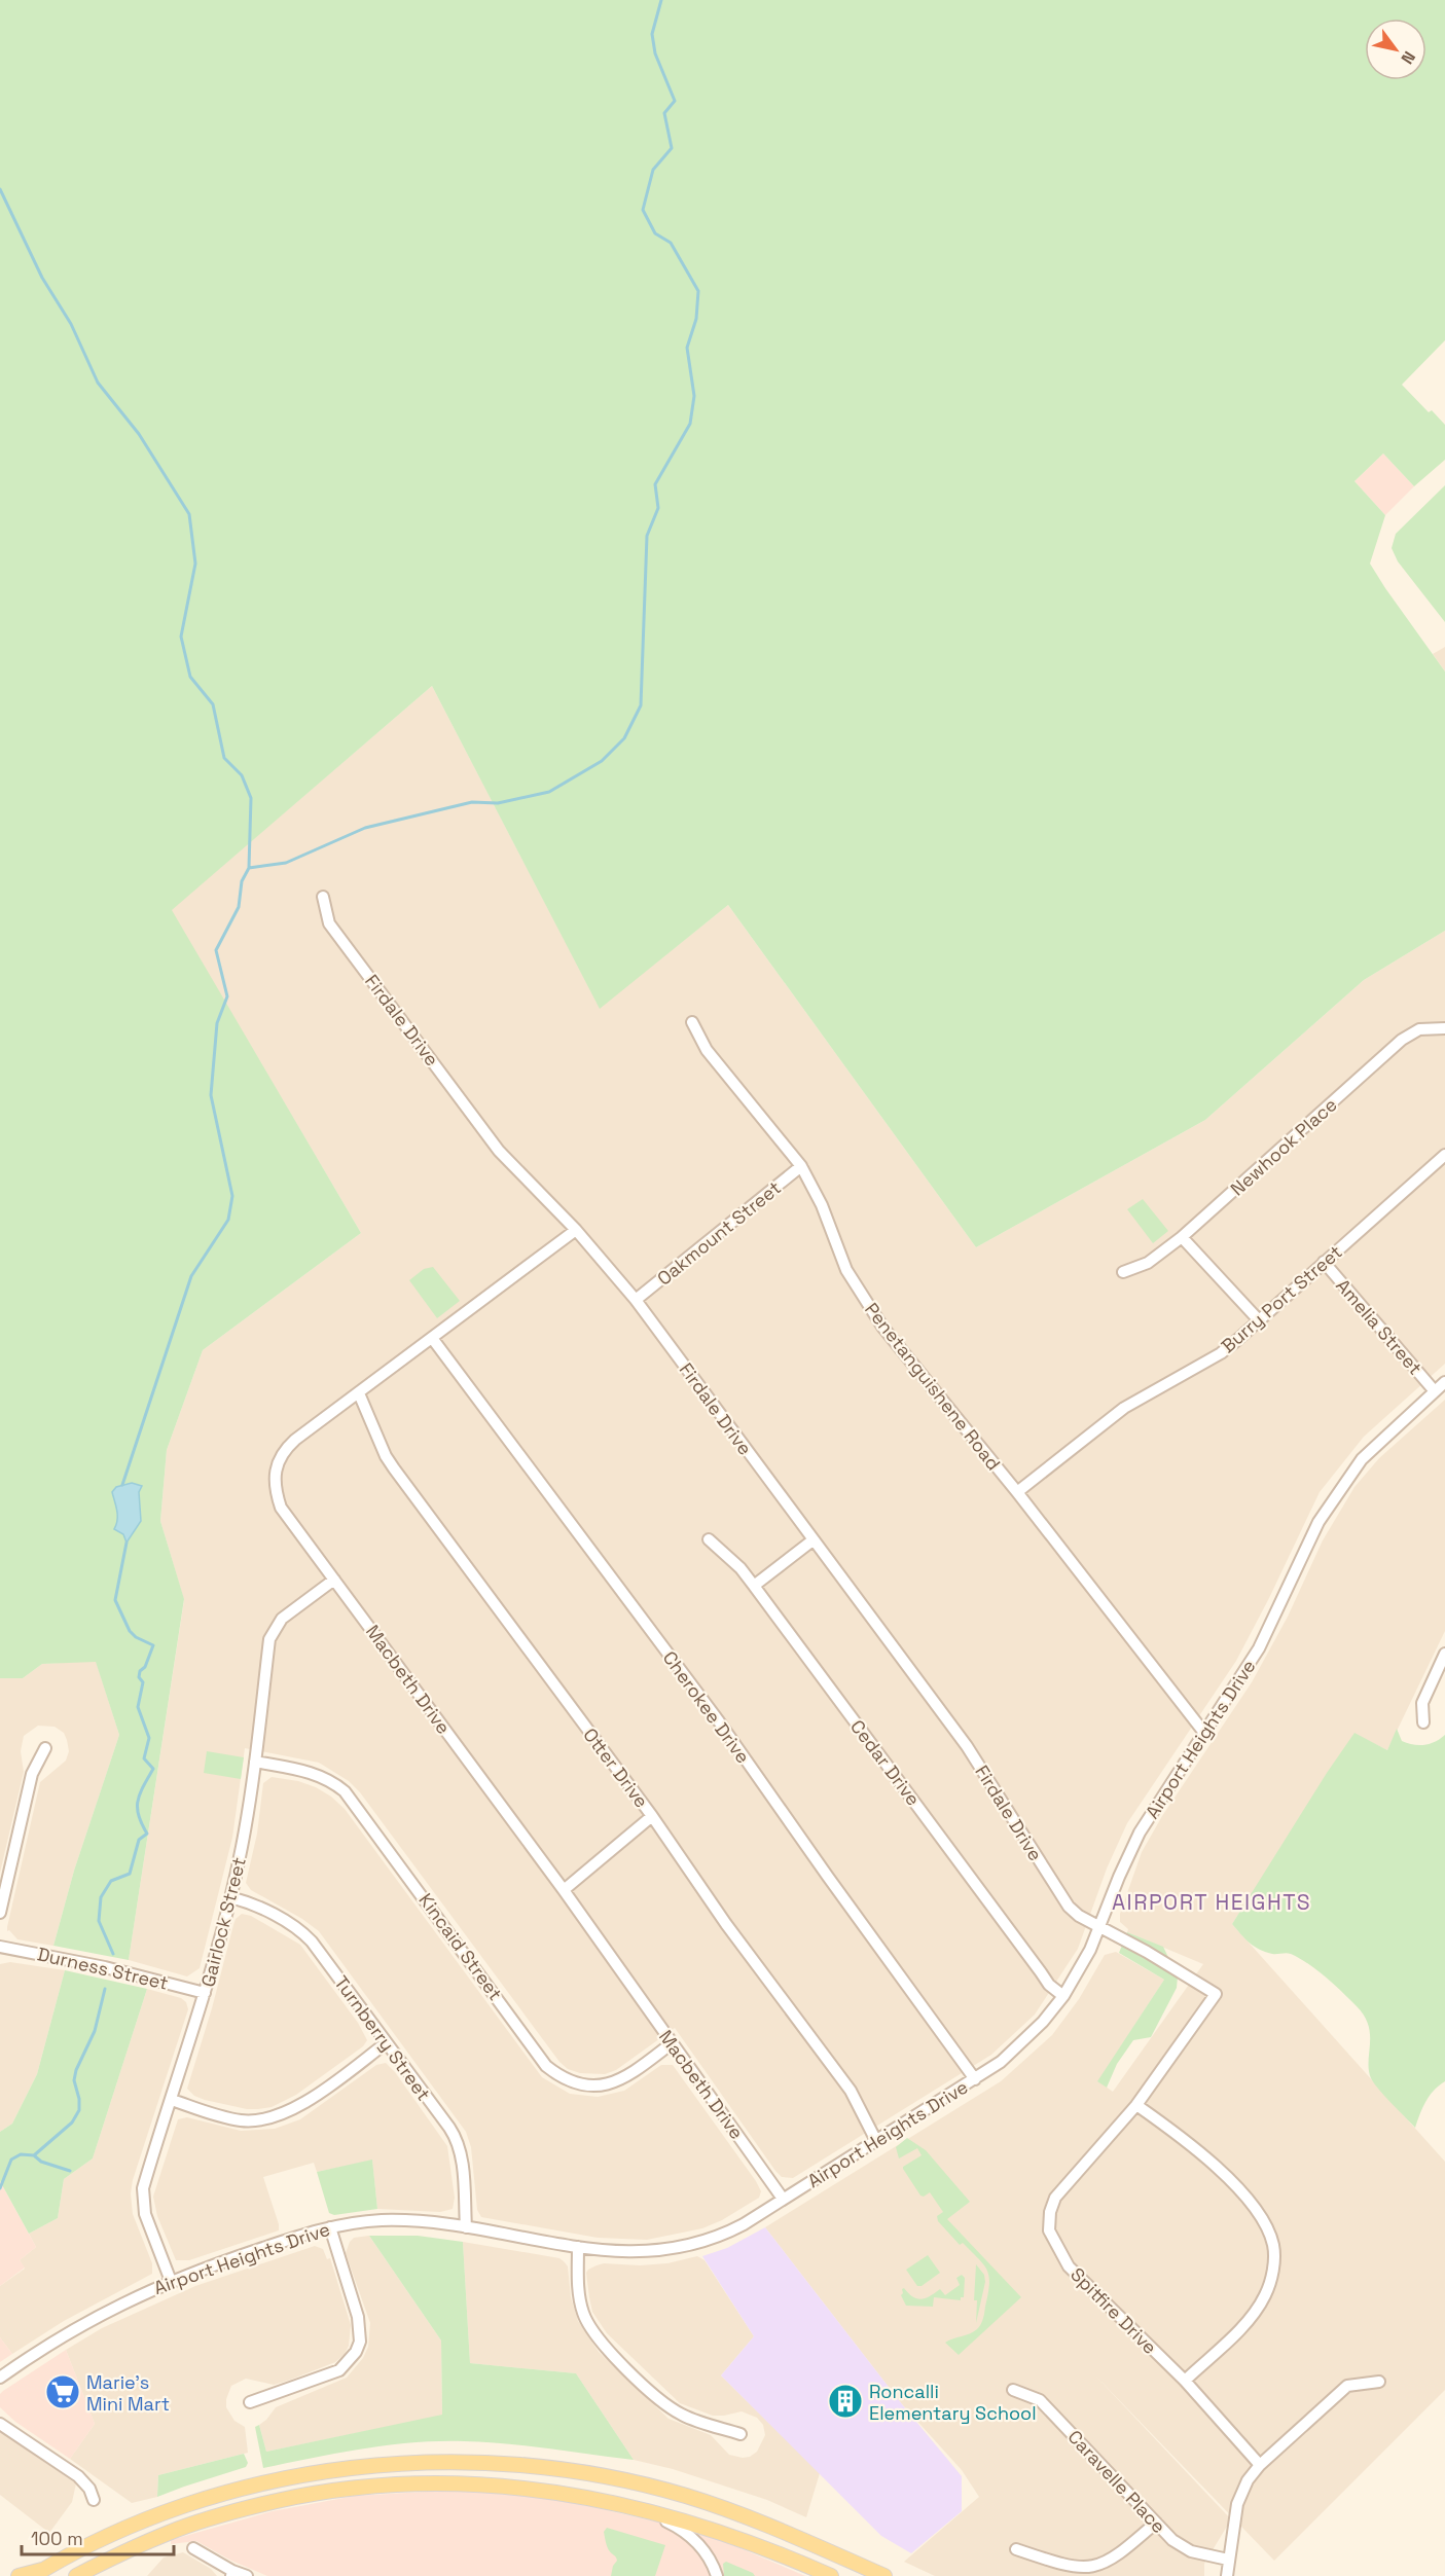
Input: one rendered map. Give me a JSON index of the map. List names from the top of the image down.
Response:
{
  "streets": {
    "street": [
      "Firdale Drive",
      "Newhook Place",
      "Oakmount Street",
      "Burry Port Street",
      "Amelia Street",
      "Penetanguishene Road",
      "Macbeth Drive",
      "Cherokee Drive",
      "Airport Heights Drive",
      "Cedar Drive",
      "Otter Drive",
      "Gairlock Street",
      "Kincaid Street",
      "Durness Street",
      "Turnberry Street",
      "Spitfire Drive",
      "Caravelle Place"
    ]
  },
  "crossings": [
    ["Firdale Drive", "Oakmount Street"],
    ["Firdale Drive", "Macbeth Drive"],
    ["Firdale Drive", "Airport Heights Drive"],
    ["Firdale Drive", "Spitfire Drive"],
    ["Oakmount Street", "Penetanguishene Road"],
    ["Burry Port Street", "Amelia Street"],
    ["Burry Port Street", "Penetanguishene Road"],
    ["Amelia Street", "Airport Heights Drive"],
    ["Penetanguishene Road", "Airport Heights Drive"],
    ["Macbeth Drive", "Cherokee Drive"],
    ["Macbeth Drive", "Airport Heights Drive"],
    ["Macbeth Drive", "Otter Drive"],
    ["Macbeth Drive", "Gairlock Street"],
    ["Macbeth Drive", "Kincaid Street"],
    ["Cherokee Drive", "Airport Heights Drive"],
    ["Airport Heights Drive", "Cedar Drive"],
    ["Airport Heights Drive", "Otter Drive"],
    ["Airport Heights Drive", "Gairlock Street"],
    ["Airport Heights Drive", "Turnberry Street"],
    ["Gairlock Street", "Kincaid Street"],
    ["Gairlock Street", "Durness Street"],
    ["Gairlock Street", "Turnberry Street"]
  ],
  "districts": ["AIRPORT HEIGHTS"],
  "places": {
    "supermarket": ["Marie's Mini Mart"],
    "building": ["Roncalli Elementary School"]
  },
  "scale_bar": "100 m",
  "north": "bottom right"
}
